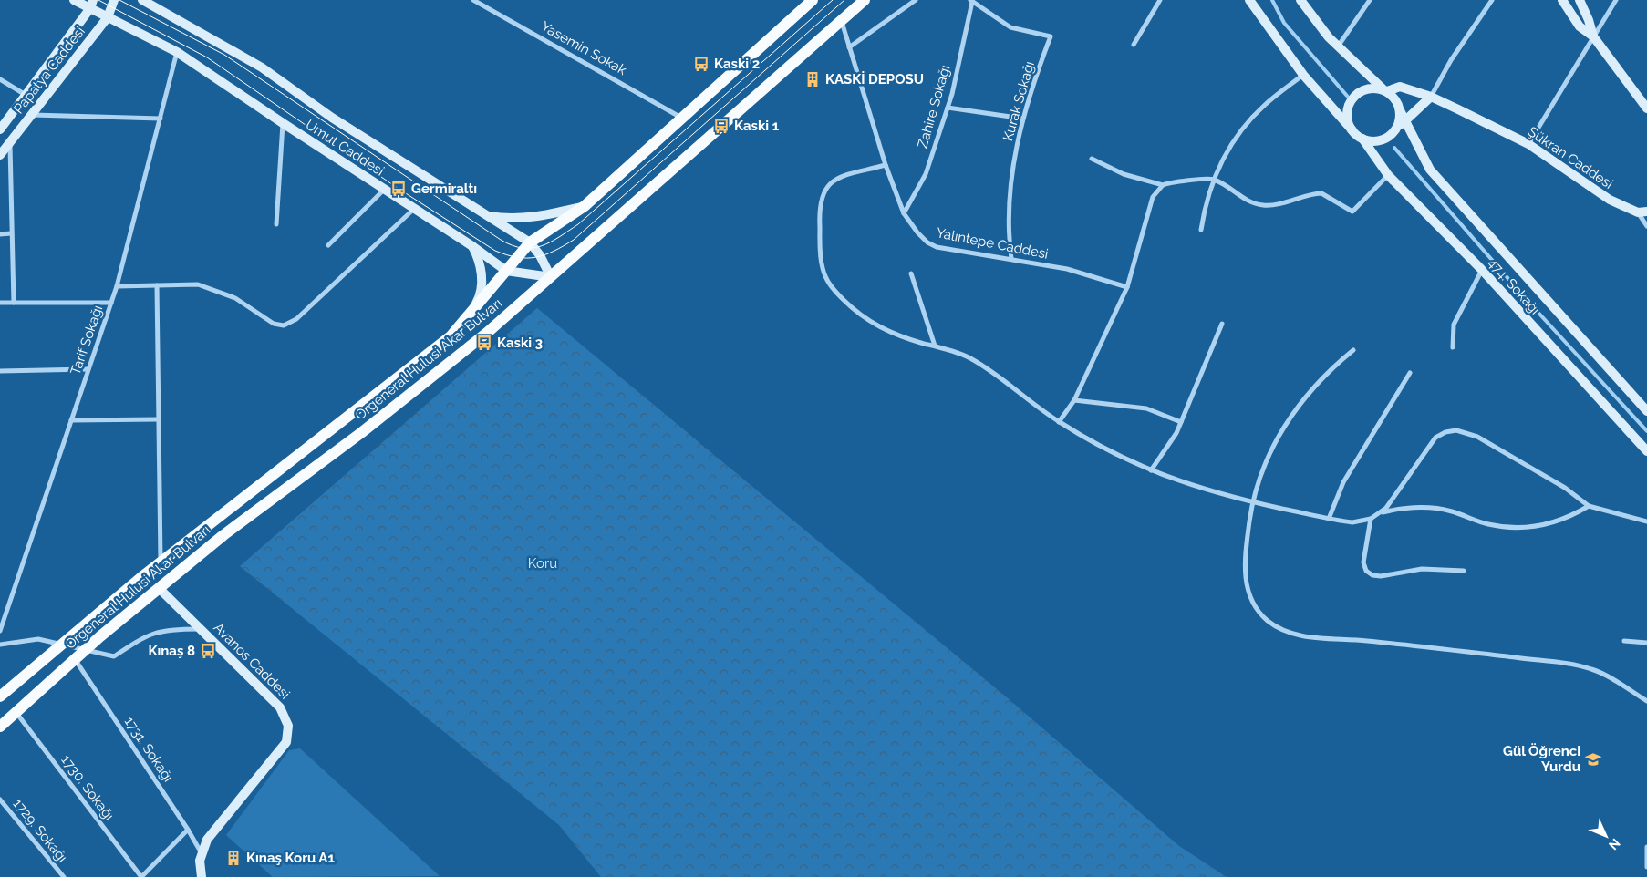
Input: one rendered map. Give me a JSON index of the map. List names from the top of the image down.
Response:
{
  "streets": {
    "main road": ["Orgeneral Hulusi Akar Bulvarı"],
    "street": [
      "Yasemin Sokak",
      "Papatya Caddesi",
      "Kurak Sokağı",
      "Zahire Sokağı",
      "Umut Caddesi",
      "Şükran Caddesi",
      "Yalıntepe Caddesi",
      "474. Sokağı",
      "Tarif Sokağı",
      "Avanos Caddesi",
      "1731. Sokağı",
      "1730. Sokağı",
      "1729. Sokağı"
    ]
  },
  "crossings": [
    ["Yasemin Sokak", "Orgeneral Hulusi Akar Bulvarı"],
    ["Papatya Caddesi", "Umut Caddesi"],
    ["Kurak Sokağı", "Zahire Sokağı"],
    ["Kurak Sokağı", "Yalıntepe Caddesi"],
    ["Zahire Sokağı", "Yalıntepe Caddesi"],
    ["Umut Caddesi", "Tarif Sokağı"],
    ["Umut Caddesi", "Orgeneral Hulusi Akar Bulvarı"],
    ["Şükran Caddesi", "474. Sokağı"],
    ["Yalıntepe Caddesi", "Orgeneral Hulusi Akar Bulvarı"],
    ["Orgeneral Hulusi Akar Bulvarı", "Avanos Caddesi"],
    ["Orgeneral Hulusi Akar Bulvarı", "1731. Sokağı"],
    ["Orgeneral Hulusi Akar Bulvarı", "1730. Sokağı"],
    ["Avanos Caddesi", "1731. Sokağı"]
  ],
  "parks": ["Koru"],
  "places": {
    "bus stop": [
      "Kaski 2",
      "Kaski 1",
      "Germiraltı",
      "Kaski 3",
      "Kınaş 8"
    ],
    "building": ["KASKİ DEPOSU", "Kınaş Koru A1"],
    "school or university": ["Gül Öğrenci Yurdu"]
  },
  "north": "bottom right"
}
